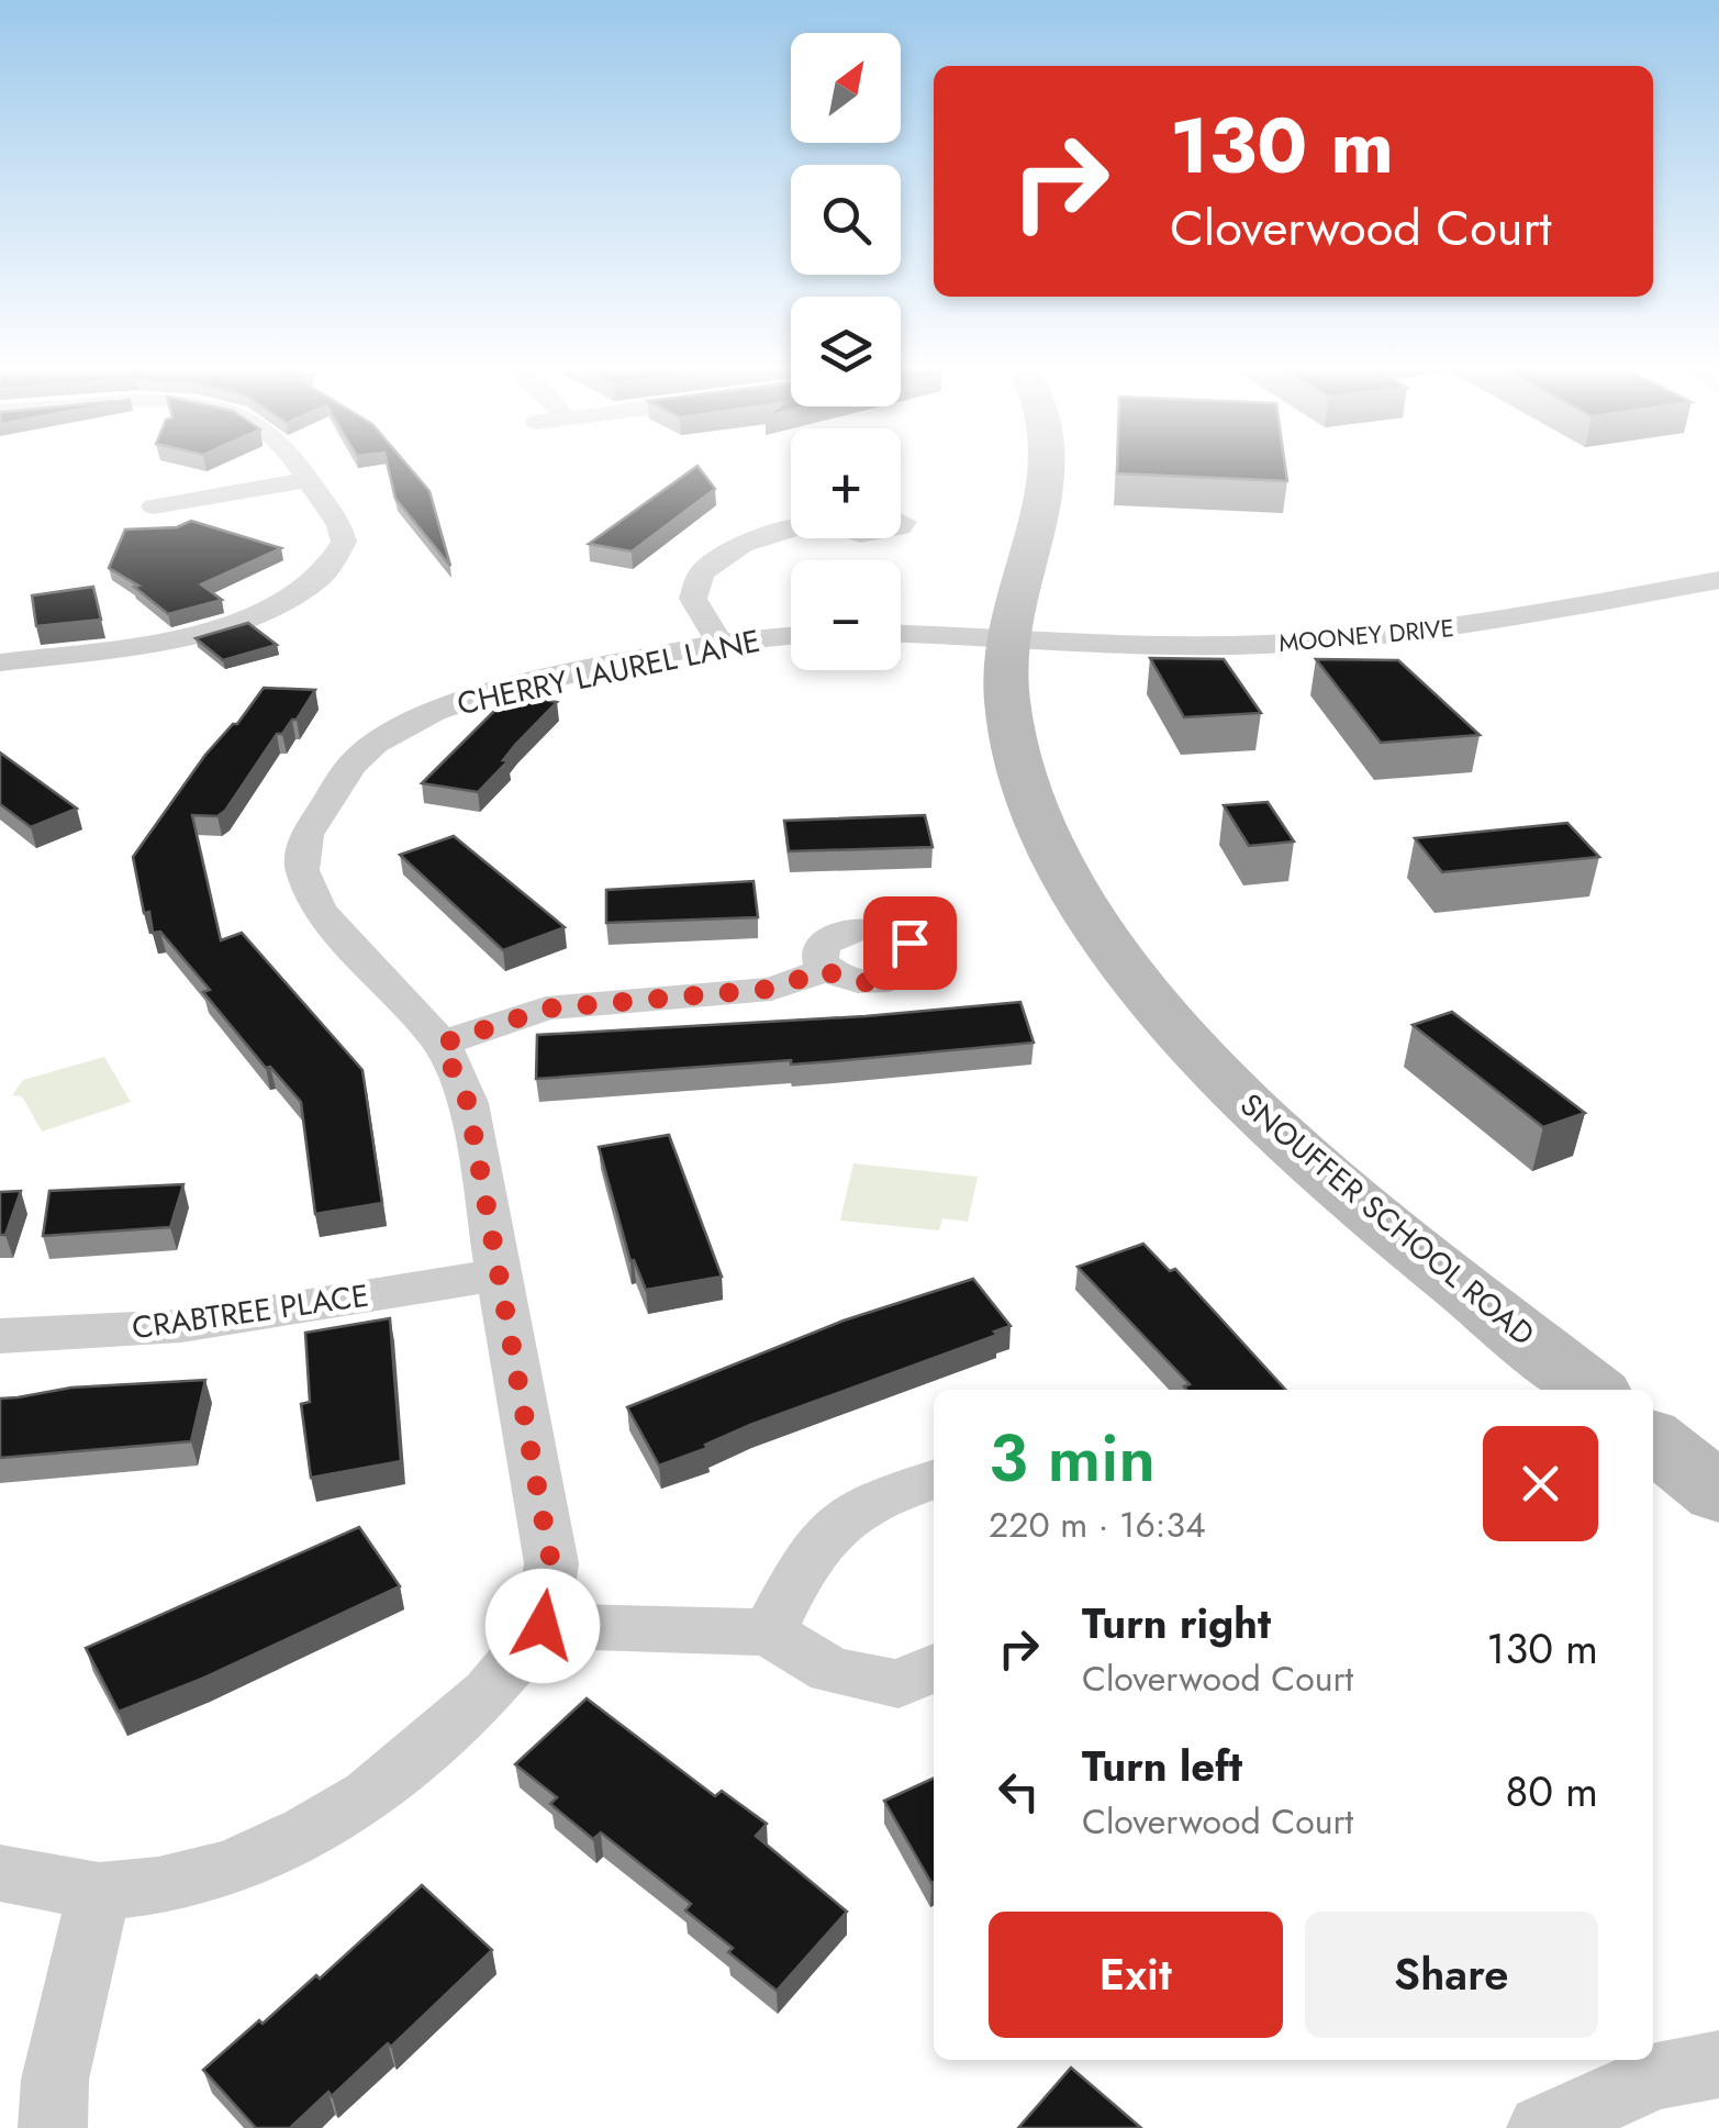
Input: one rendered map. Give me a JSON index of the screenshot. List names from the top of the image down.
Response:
{
  "streets": {
    "main road": ["SNOUFFER SCHOOL ROAD"],
    "street": ["MOONEY DRIVE", "CHERRY LAUREL LANE", "CRABTREE PLACE"]
  },
  "crossings": [
    ["MOONEY DRIVE", "SNOUFFER SCHOOL ROAD"],
    ["CHERRY LAUREL LANE", "CRABTREE PLACE"]
  ],
  "north": "top right",
  "page": {
    "map_buttons": ["+", "−"],
    "turn": ["130 m", "Cloverwood Court"],
    "heading": ["3 min", "220 m · 16:34"],
    "list": [
      {
        "name": "Turn right",
        "note": "Cloverwood Court",
        "value": "130 m"
      },
      {
        "name": "Turn left",
        "note": "Cloverwood Court",
        "value": "80 m"
      }
    ],
    "buttons": ["Exit", "Share"]
  }
}
